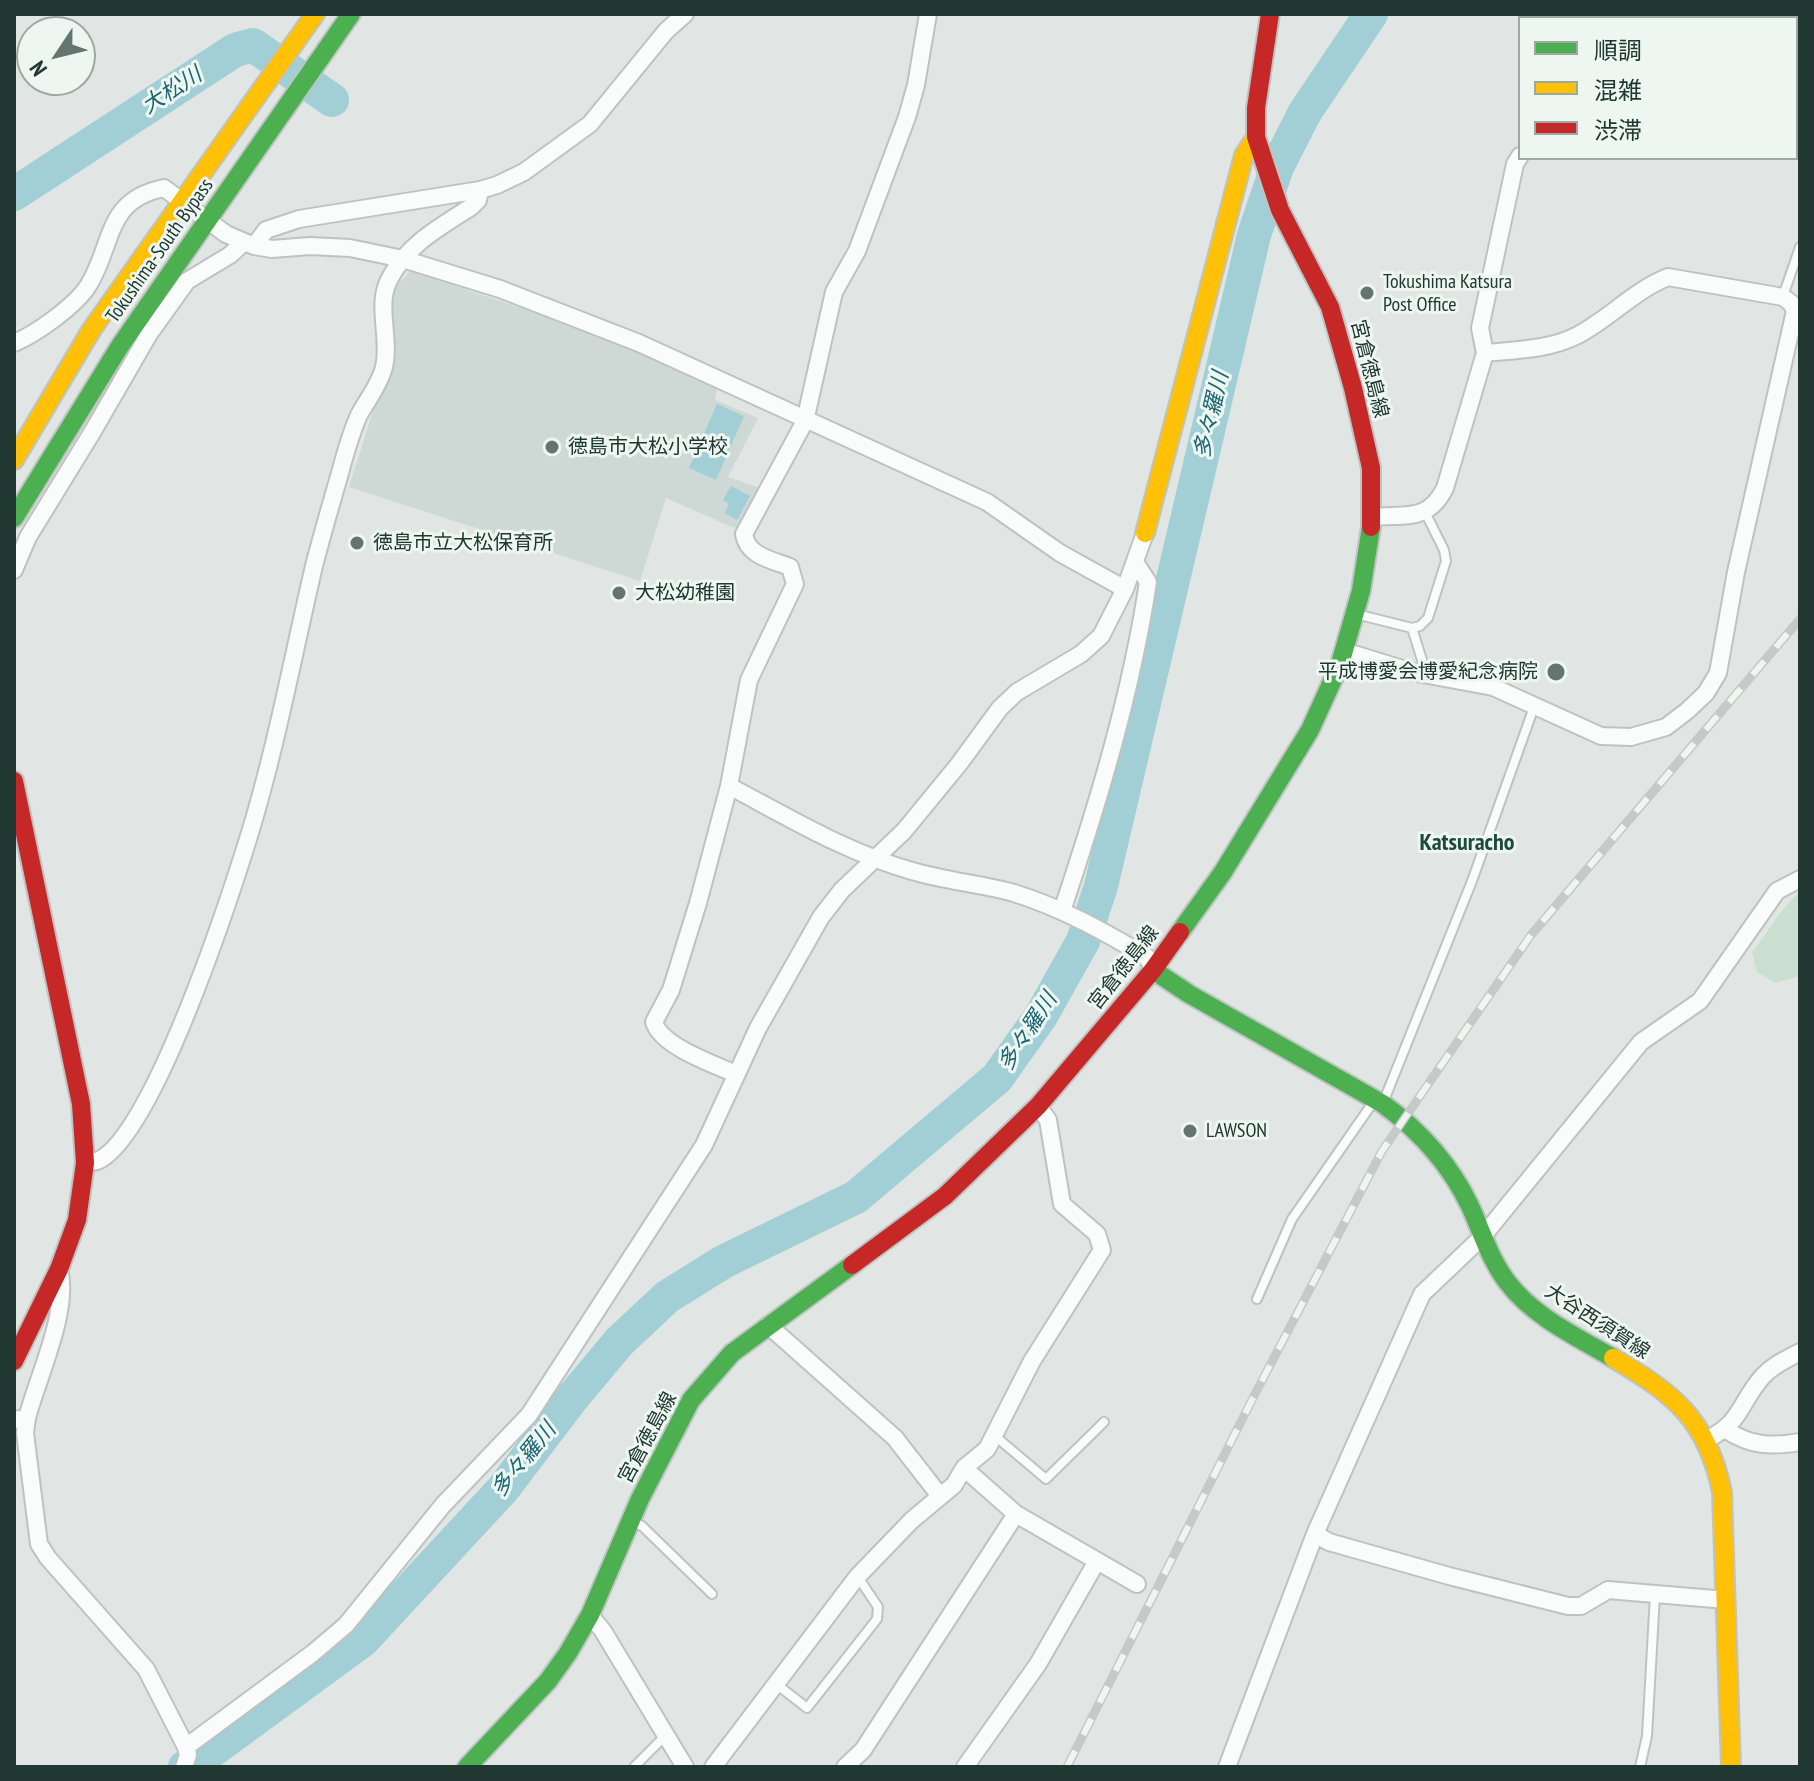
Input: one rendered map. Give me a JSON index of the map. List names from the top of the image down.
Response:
{
  "streets": {
    "main road": ["Tokushima-South Bypass", "宮倉徳島線", "大谷西須賀線"]
  },
  "crossings": [
    ["宮倉徳島線", "大谷西須賀線"]
  ],
  "districts": ["Katsuracho"],
  "water": ["大松川", "多々羅川"],
  "places": [
    "Tokushima Katsura Post Office",
    "徳島市大松小学校",
    "徳島市立大松保育所",
    "大松幼稚園",
    "平成博愛会博愛紀念病院",
    "LAWSON"
  ],
  "legend": ["順調", "混雑", "渋滞"],
  "north": "bottom left"
}
